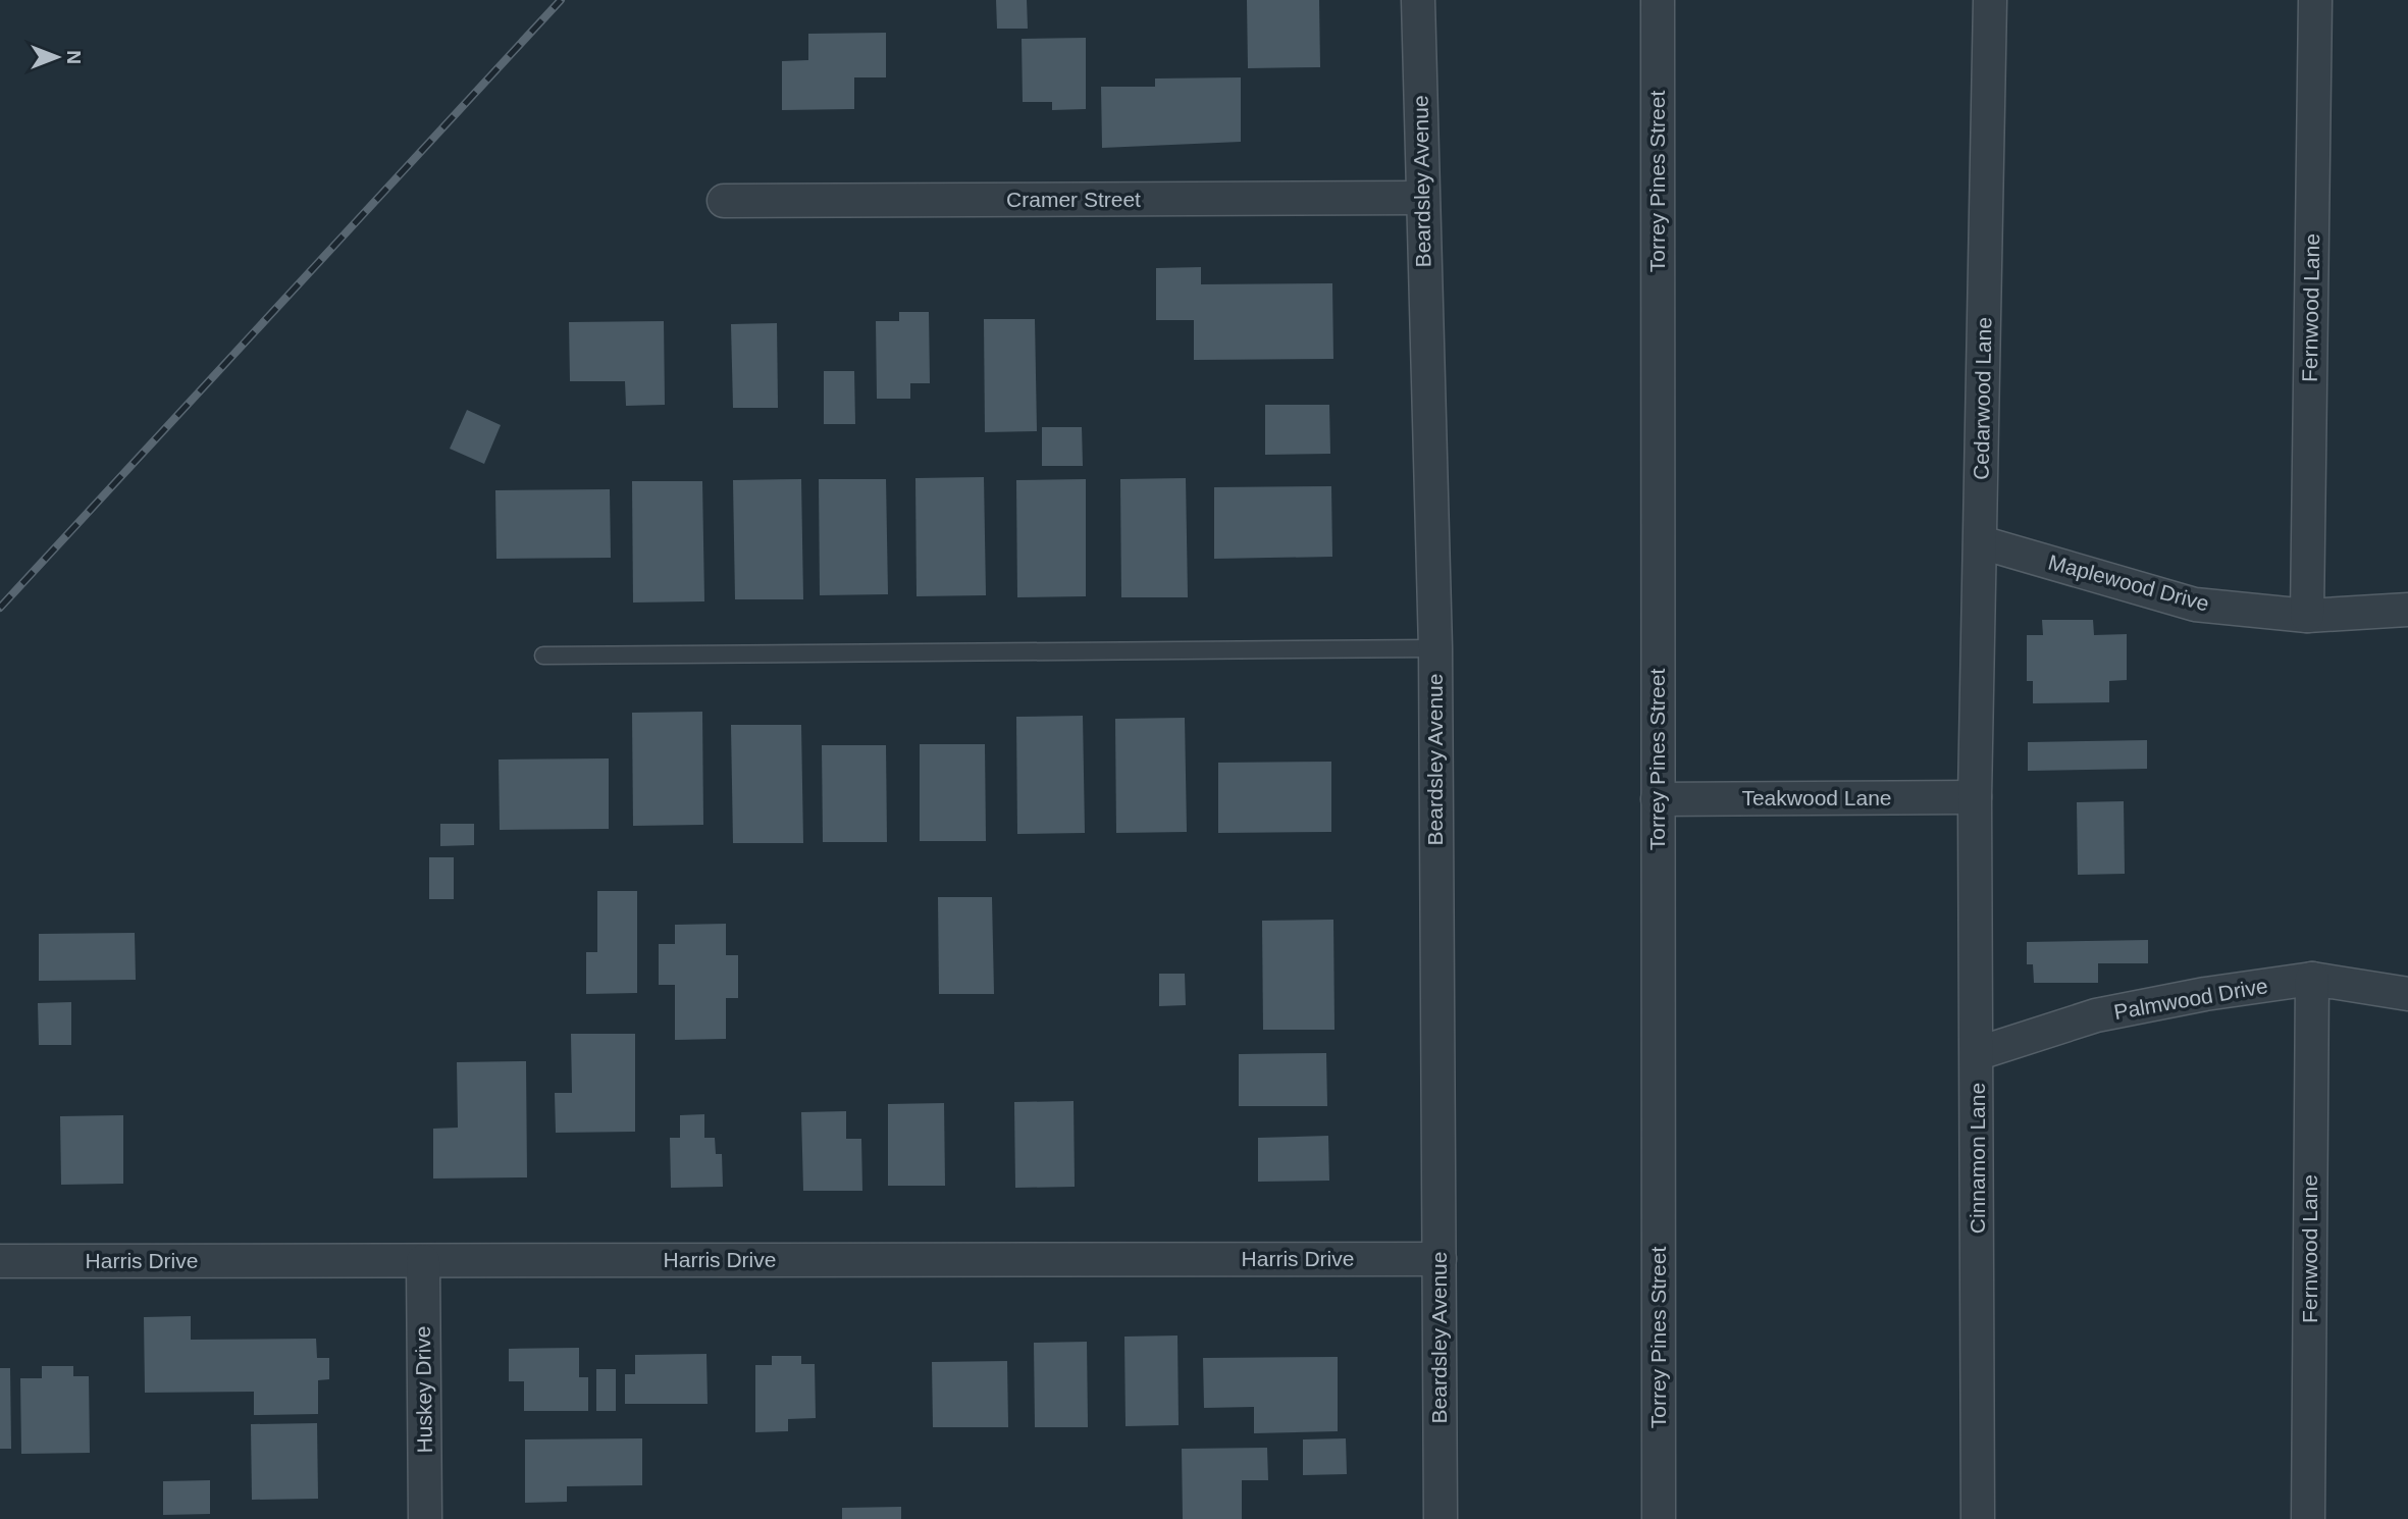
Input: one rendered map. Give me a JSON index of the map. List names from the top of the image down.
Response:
{
  "streets": {
    "street": [
      "Beardsley Avenue",
      "Torrey Pines Street",
      "Cramer Street",
      "Fernwood Lane",
      "Cedarwood Lane",
      "Maplewood Drive",
      "Teakwood Lane",
      "Palmwood Drive",
      "Cinnamon Lane",
      "Harris Drive",
      "Huskey Drive"
    ]
  },
  "crossings": [
    ["Beardsley Avenue", "Cramer Street"],
    ["Beardsley Avenue", "Harris Drive"],
    ["Torrey Pines Street", "Teakwood Lane"],
    ["Fernwood Lane", "Maplewood Drive"],
    ["Fernwood Lane", "Palmwood Drive"],
    ["Cedarwood Lane", "Maplewood Drive"],
    ["Cedarwood Lane", "Teakwood Lane"],
    ["Cedarwood Lane", "Cinnamon Lane"],
    ["Teakwood Lane", "Cinnamon Lane"],
    ["Palmwood Drive", "Cinnamon Lane"],
    ["Harris Drive", "Huskey Drive"]
  ],
  "north": "right"
}
